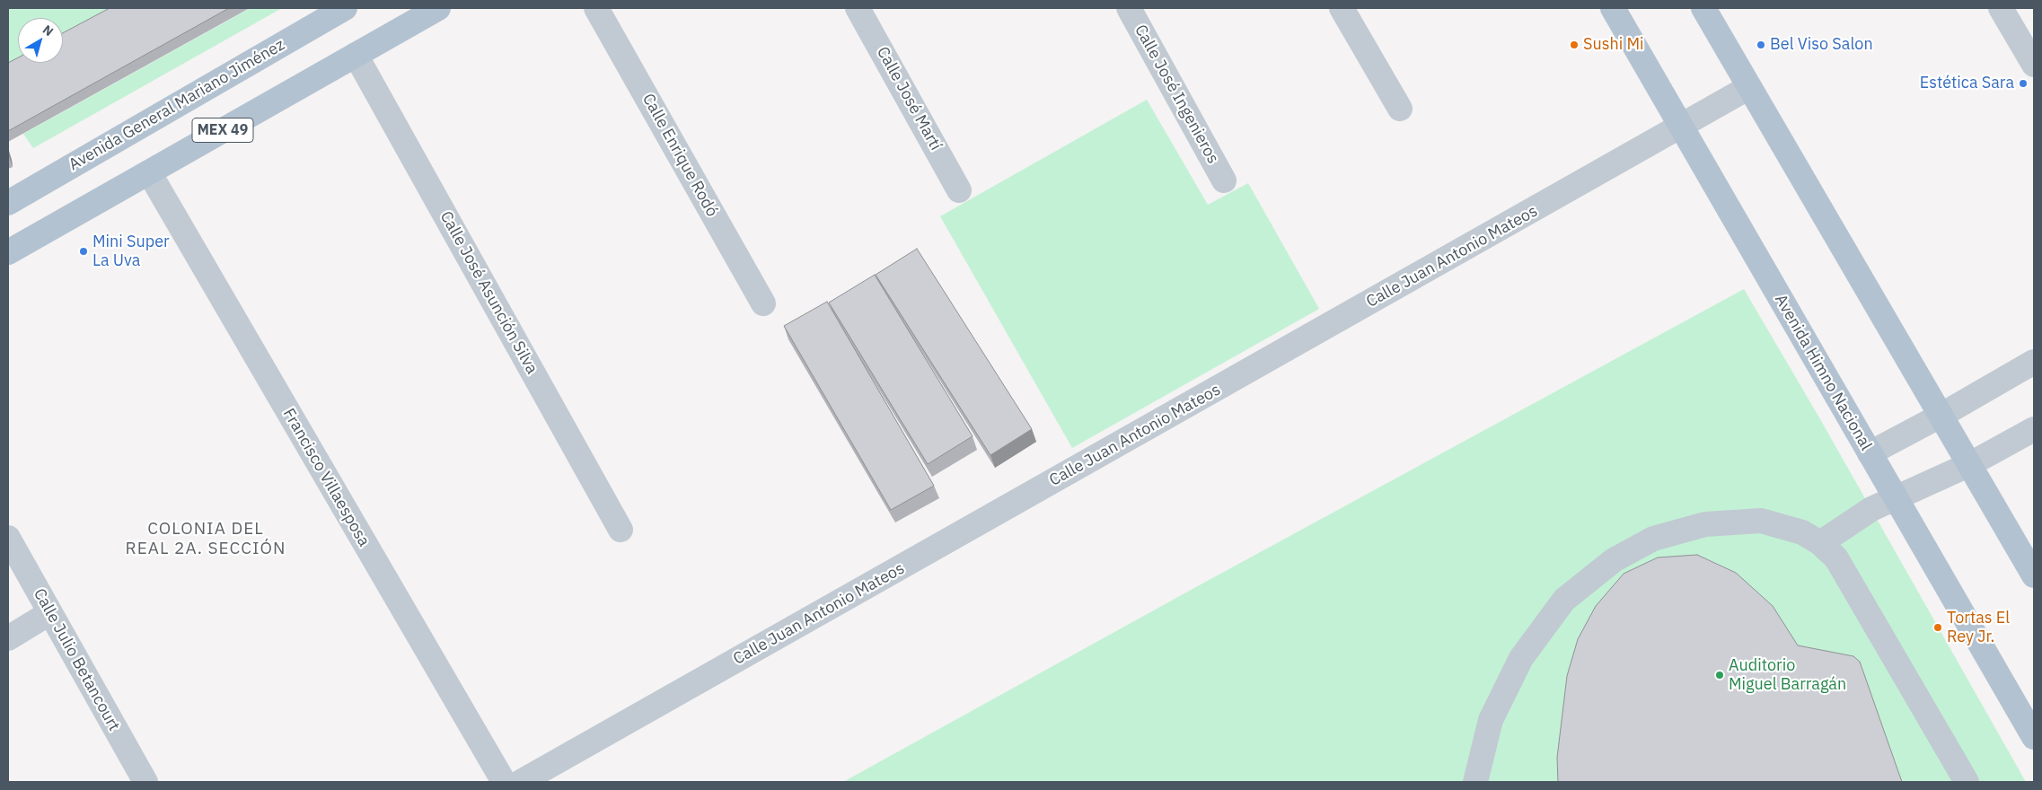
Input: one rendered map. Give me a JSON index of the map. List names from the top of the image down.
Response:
{
  "streets": {
    "main road": ["Avenida General Mariano Jiménez", "MEX 49", "Avenida Himno Nacional"],
    "street": [
      "Calle José Ingenieros",
      "Calle José Martí",
      "Calle Enrique Rodó",
      "Calle Juan Antonio Mateos",
      "Calle José Asunción Silva",
      "Francisco Villaesposa",
      "Calle Julio Betancourt"
    ]
  },
  "crossings": [
    ["MEX 49", "Calle José Asunción Silva"],
    ["MEX 49", "Francisco Villaesposa"],
    ["Calle Juan Antonio Mateos", "Avenida Himno Nacional"]
  ],
  "districts": ["COLONIA DEL REAL 2A. SECCIÓN"],
  "places": [
    "Sushi Mi",
    "Bel Viso Salon",
    "Estética Sara",
    "Mini Super La Uva",
    "Tortas El Rey Jr.",
    "Auditorio Miguel Barragán"
  ],
  "north": "top right"
}
